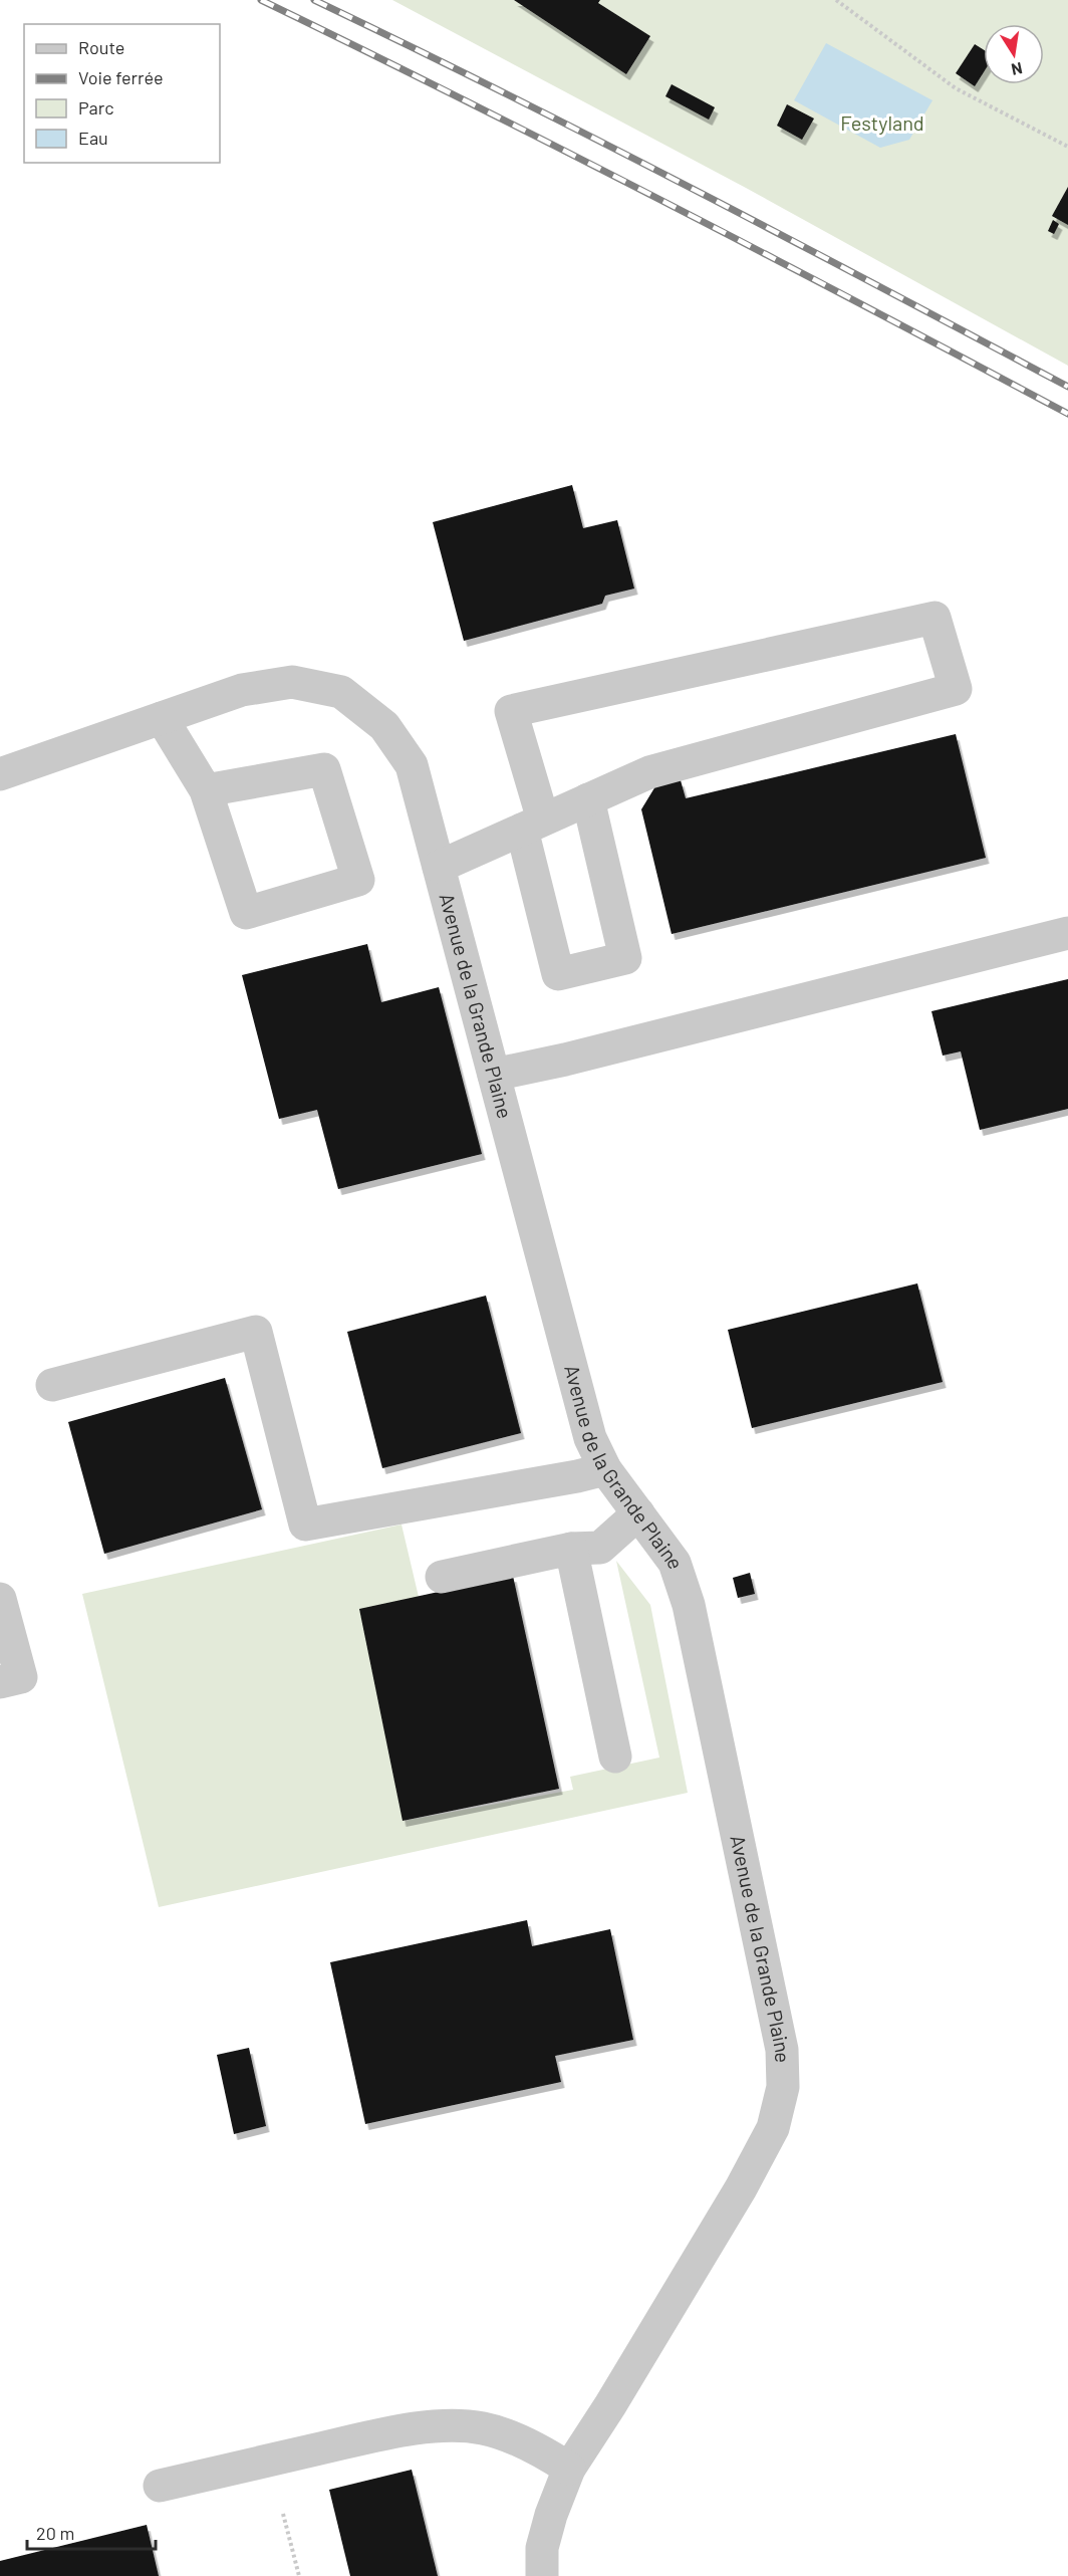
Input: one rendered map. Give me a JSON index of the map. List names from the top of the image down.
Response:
{
  "streets": {
    "street": ["Avenue de la Grande Plaine"]
  },
  "parks": ["Festyland"],
  "legend": [
    "Route",
    "Voie ferrée",
    "Parc",
    "Eau"
  ],
  "scale_bar": "20 m",
  "north": "bottom"
}
